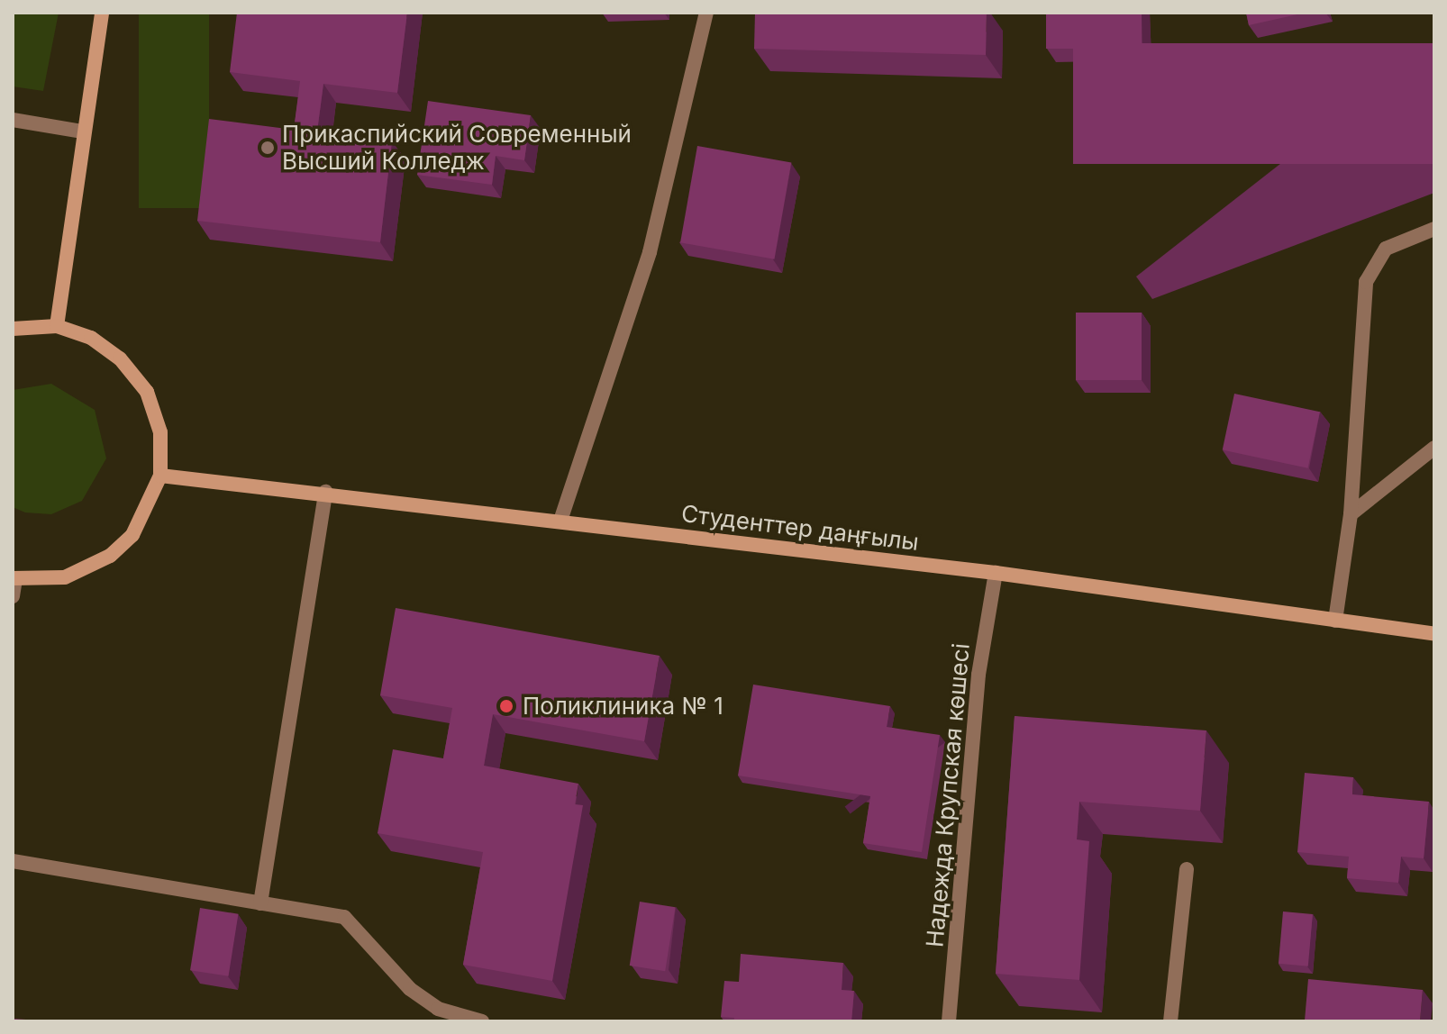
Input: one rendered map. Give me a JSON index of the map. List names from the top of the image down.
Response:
{
  "streets": {
    "street": ["Студенттер даңғылы", "Надежда Крупская көшесі"]
  },
  "crossings": [
    ["Студенттер даңғылы", "Надежда Крупская көшесі"]
  ],
  "places": ["Прикаспийский Современный Высший Колледж", "Поликлиника № 1"]
}
